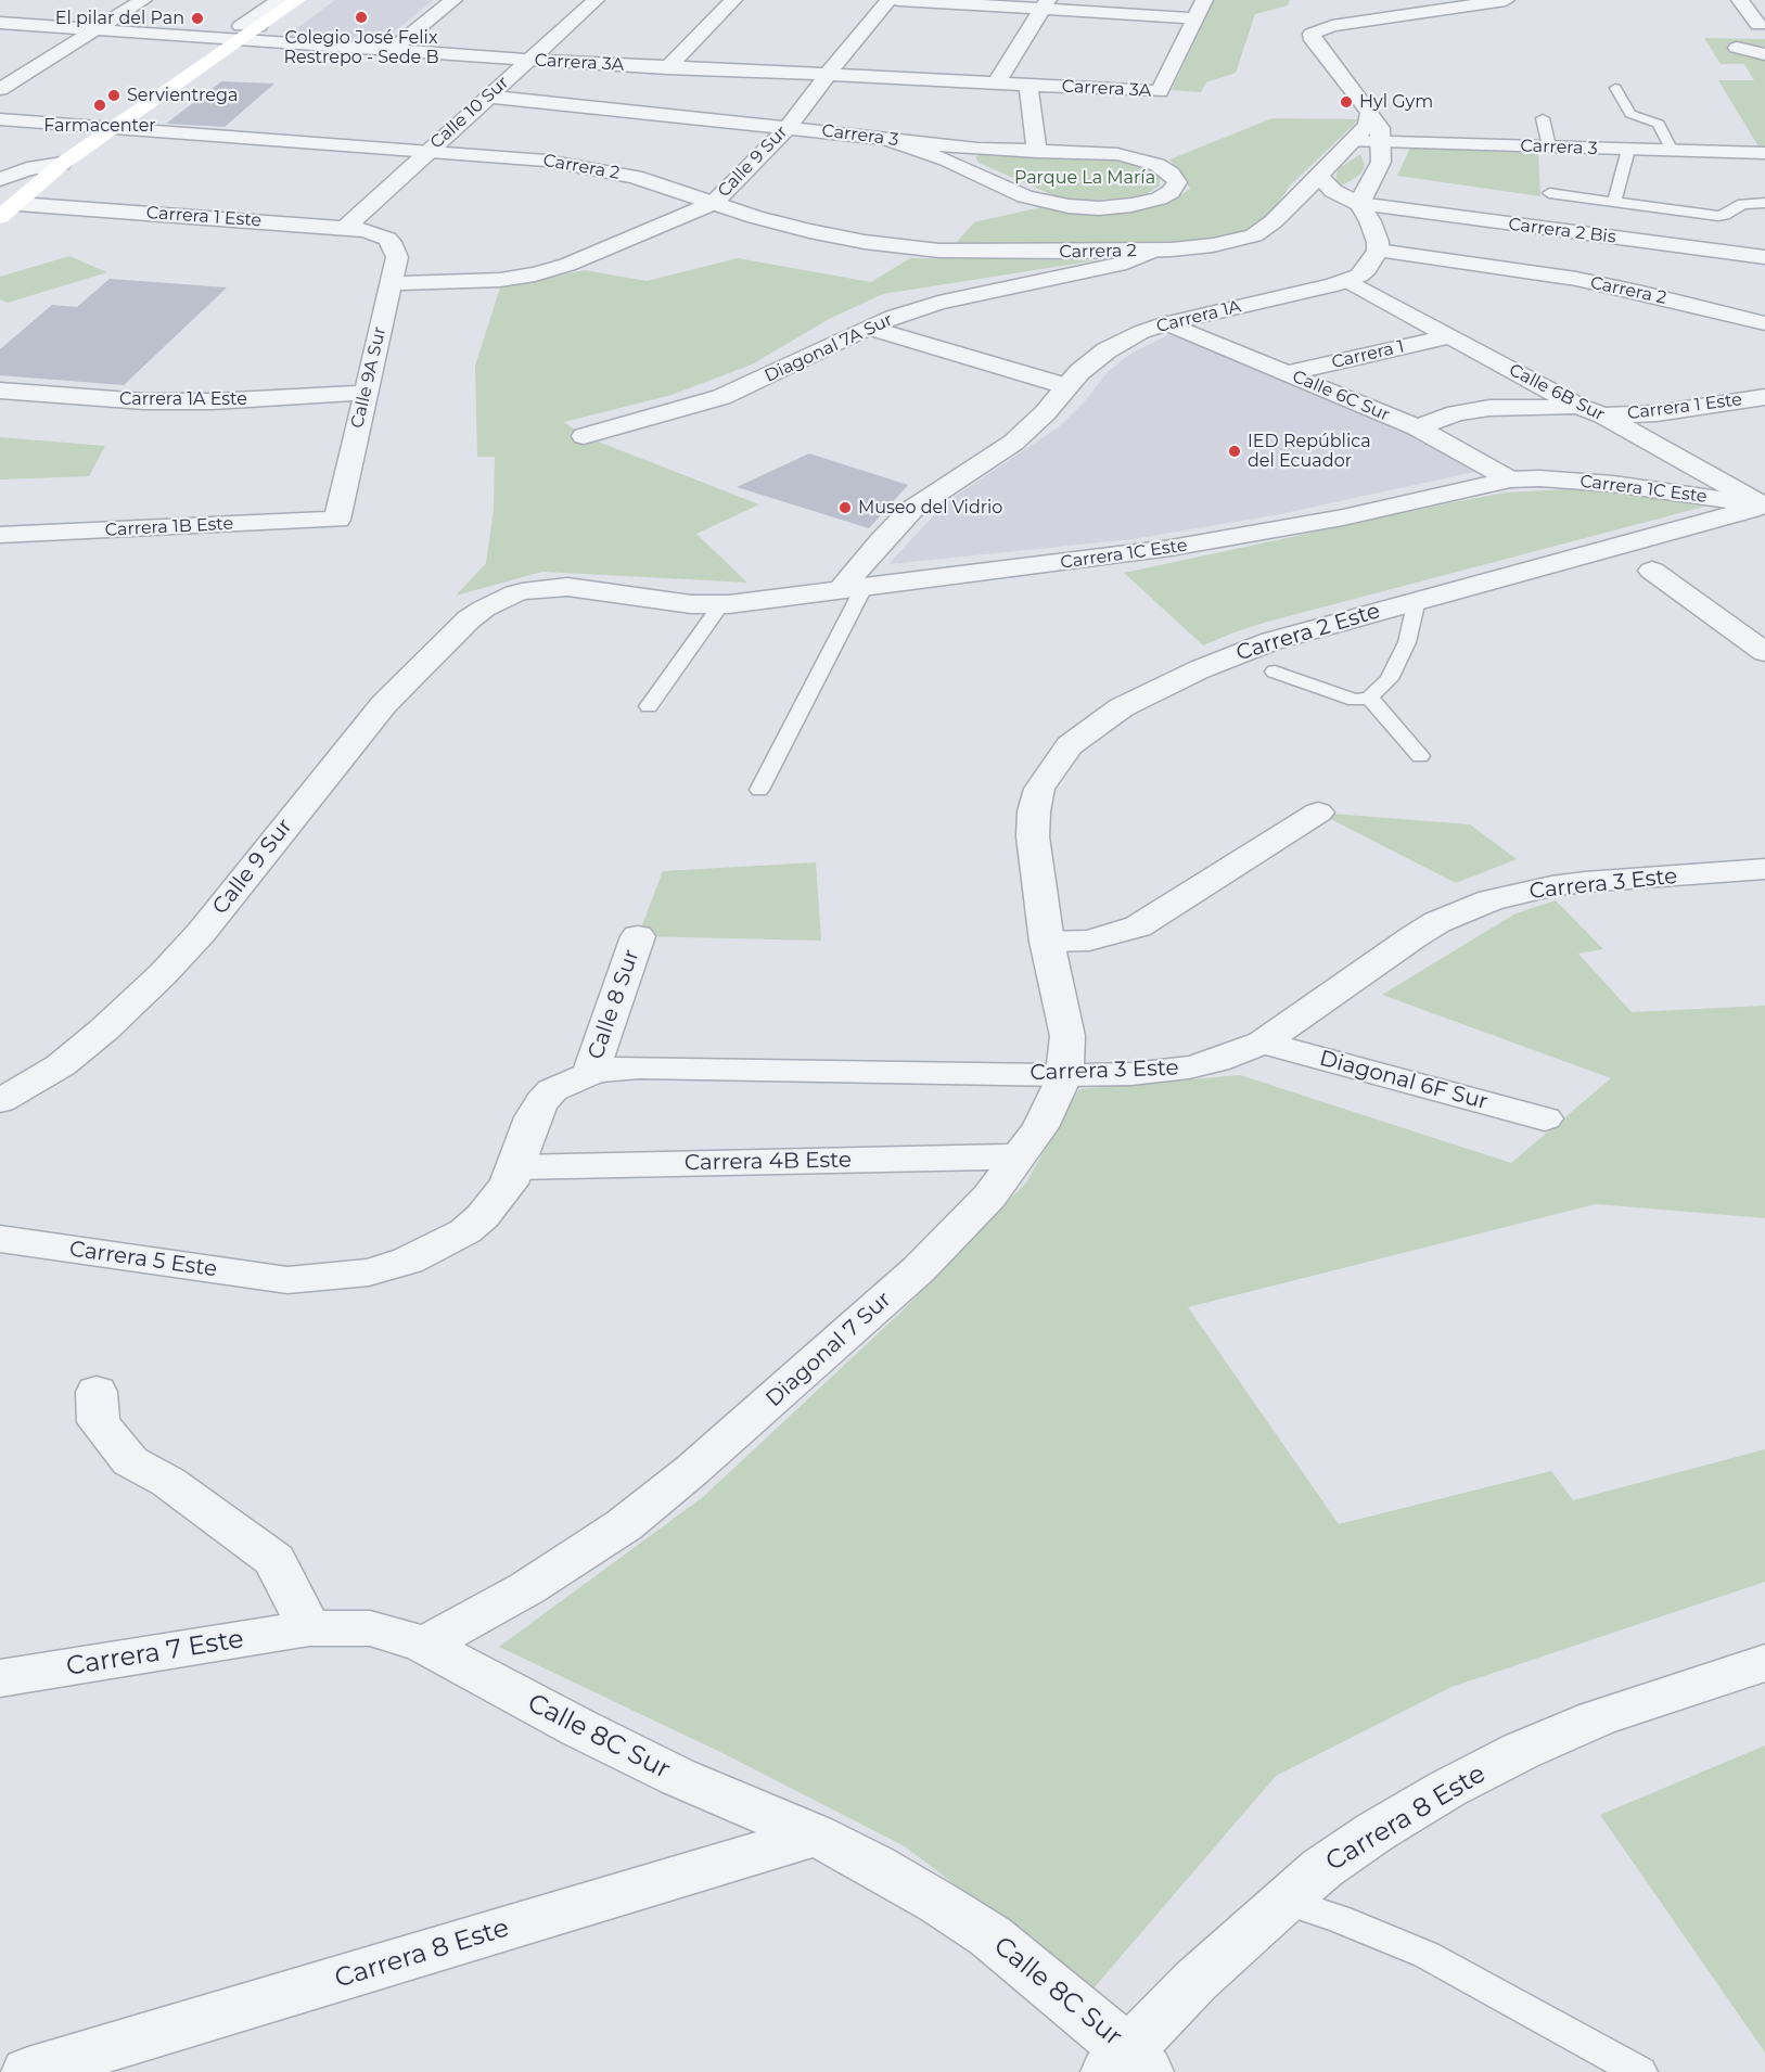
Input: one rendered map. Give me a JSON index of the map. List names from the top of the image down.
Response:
{
  "streets": {
    "street": [
      "Carrera 3A",
      "Calle 10 Sur",
      "Carrera 3",
      "Calle 9 Sur",
      "Carrera 2",
      "Carrera 1 Este",
      "Carrera 2 Bis",
      "Carrera 1A",
      "Diagonal 7A Sur",
      "Carrera 1",
      "Calle 9A Sur",
      "Calle 6B Sur",
      "Calle 6C Sur",
      "Carrera 1A Este",
      "Carrera 1C Este",
      "Carrera 1B Este",
      "Carrera 2 Este",
      "Carrera 3 Este",
      "Calle 8 Sur",
      "Diagonal 6F Sur",
      "Carrera 4B Este",
      "Carrera 5 Este",
      "Diagonal 7 Sur",
      "Carrera 7 Este",
      "Calle 8C Sur",
      "Carrera 8 Este"
    ]
  },
  "crossings": [
    ["Carrera 3A", "Calle 10 Sur"],
    ["Carrera 3A", "Calle 9 Sur"],
    ["Calle 10 Sur", "Carrera 3"],
    ["Calle 10 Sur", "Carrera 2"],
    ["Calle 10 Sur", "Carrera 1 Este"],
    ["Carrera 3", "Calle 9 Sur"],
    ["Calle 9 Sur", "Carrera 2"],
    ["Calle 9 Sur", "Calle 9A Sur"],
    ["Calle 9 Sur", "Carrera 1C Este"],
    ["Carrera 2", "Diagonal 7A Sur"],
    ["Carrera 1 Este", "Calle 9A Sur"],
    ["Carrera 1 Este", "Calle 6B Sur"],
    ["Carrera 1A", "Calle 6B Sur"],
    ["Carrera 1A", "Calle 6C Sur"],
    ["Carrera 1A", "Carrera 1C Este"],
    ["Carrera 1", "Calle 6B Sur"],
    ["Carrera 1", "Calle 6C Sur"],
    ["Calle 9A Sur", "Carrera 1A Este"],
    ["Calle 9A Sur", "Carrera 1B Este"],
    ["Calle 6B Sur", "Carrera 1C Este"],
    ["Calle 6B Sur", "Carrera 2 Este"],
    ["Calle 6C Sur", "Carrera 1C Este"],
    ["Carrera 1C Este", "Carrera 2 Este"],
    ["Carrera 2 Este", "Diagonal 7 Sur"],
    ["Carrera 3 Este", "Calle 8 Sur"],
    ["Carrera 3 Este", "Diagonal 6F Sur"],
    ["Carrera 3 Este", "Carrera 4B Este"],
    ["Carrera 3 Este", "Carrera 5 Este"],
    ["Carrera 3 Este", "Diagonal 7 Sur"],
    ["Carrera 4B Este", "Carrera 5 Este"],
    ["Carrera 4B Este", "Diagonal 7 Sur"],
    ["Diagonal 7 Sur", "Calle 8C Sur"],
    ["Carrera 7 Este", "Calle 8C Sur"],
    ["Calle 8C Sur", "Carrera 8 Este"]
  ],
  "parks": ["Parque La María"],
  "places": [
    "Colegio José Felix Restrepo - Sede B",
    "El pilar del Pan",
    "Servientrega",
    "Hyl Gym",
    "Farmacenter",
    "IED República del Ecuador",
    "Museo del Vidrio"
  ]
}
